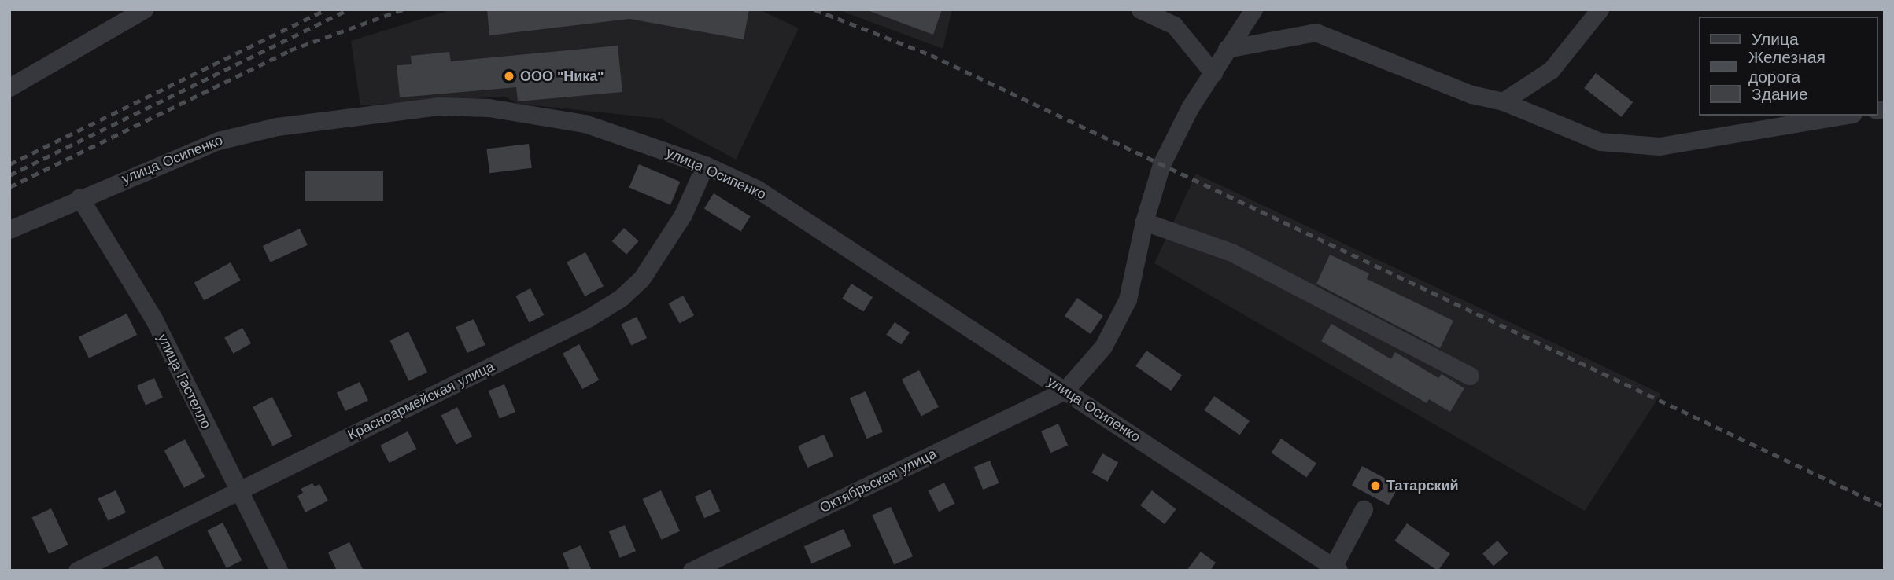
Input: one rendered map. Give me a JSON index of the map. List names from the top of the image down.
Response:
{
  "streets": {
    "street": [
      "улица Осипенко",
      "улица Гастелло",
      "Красноармейская улица",
      "Октябрьская улица"
    ]
  },
  "crossings": [
    ["улица Осипенко", "улица Гастелло"],
    ["улица Осипенко", "Красноармейская улица"],
    ["улица Осипенко", "Октябрьская улица"],
    ["улица Гастелло", "Красноармейская улица"]
  ],
  "places": ["ООО \"Ника\"", "Татарский"],
  "legend": ["Улица", "Железная дорога", "Здание"]
}
